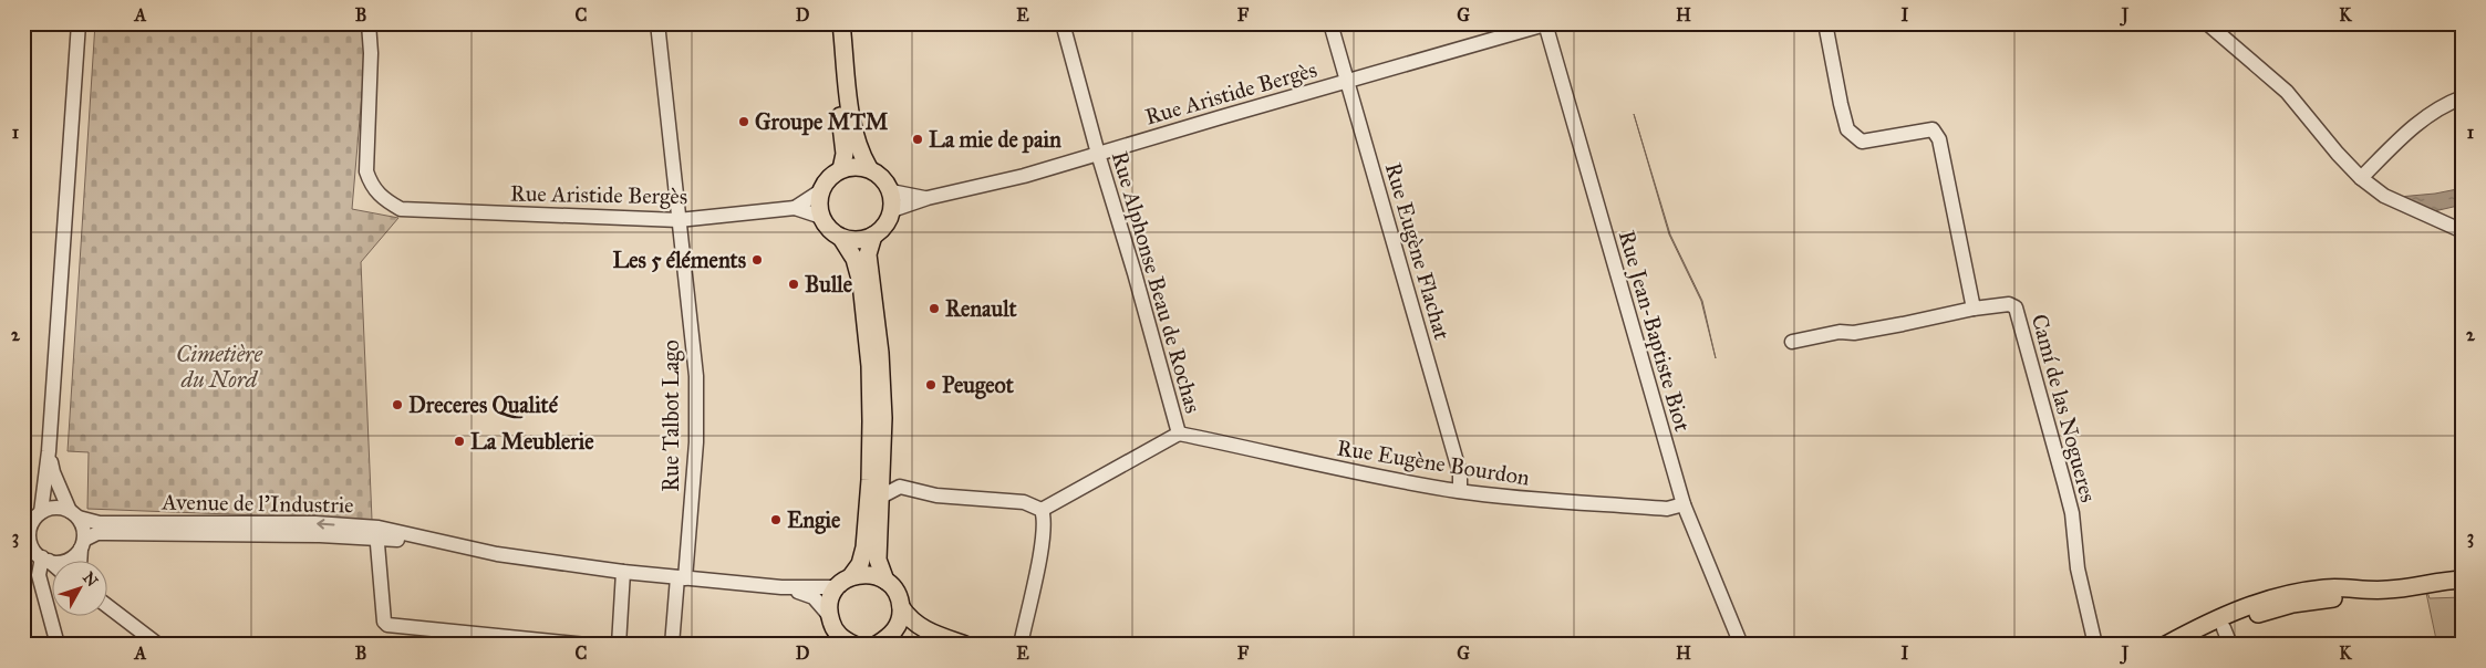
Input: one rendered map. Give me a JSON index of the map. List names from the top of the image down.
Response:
{
  "streets": {
    "street": [
      "Rue Aristide Bergès",
      "Rue Eugène Flachat",
      "Rue Alphonse Beau de Rochas",
      "Rue Jean-Baptiste Biot",
      "Camí de las Nogueres",
      "Rue Talbot Lago",
      "Rue Eugène Bourdon",
      "Avenue de l'Industrie"
    ]
  },
  "crossings": [
    ["Rue Aristide Bergès", "Rue Eugène Flachat"],
    ["Rue Aristide Bergès", "Rue Alphonse Beau de Rochas"],
    ["Rue Aristide Bergès", "Rue Jean-Baptiste Biot"],
    ["Rue Aristide Bergès", "Rue Talbot Lago"],
    ["Rue Eugène Flachat", "Rue Eugène Bourdon"],
    ["Rue Alphonse Beau de Rochas", "Rue Eugène Bourdon"],
    ["Rue Jean-Baptiste Biot", "Rue Eugène Bourdon"],
    ["Rue Talbot Lago", "Avenue de l'Industrie"]
  ],
  "parks": ["Cimetière du Nord"],
  "places": [
    "Groupe MTM",
    "La mie de pain",
    "Les 5 éléments",
    "Bulle",
    "Renault",
    "Peugeot",
    "Dreceres Qualité",
    "La Meublerie",
    "Engie"
  ],
  "north": "top right",
  "grid": {
    "columns": [
      "A",
      "B",
      "C",
      "D",
      "E",
      "F",
      "G",
      "H",
      "I",
      "J",
      "K"
    ],
    "rows": ["1", "2", "3"]
  }
}
